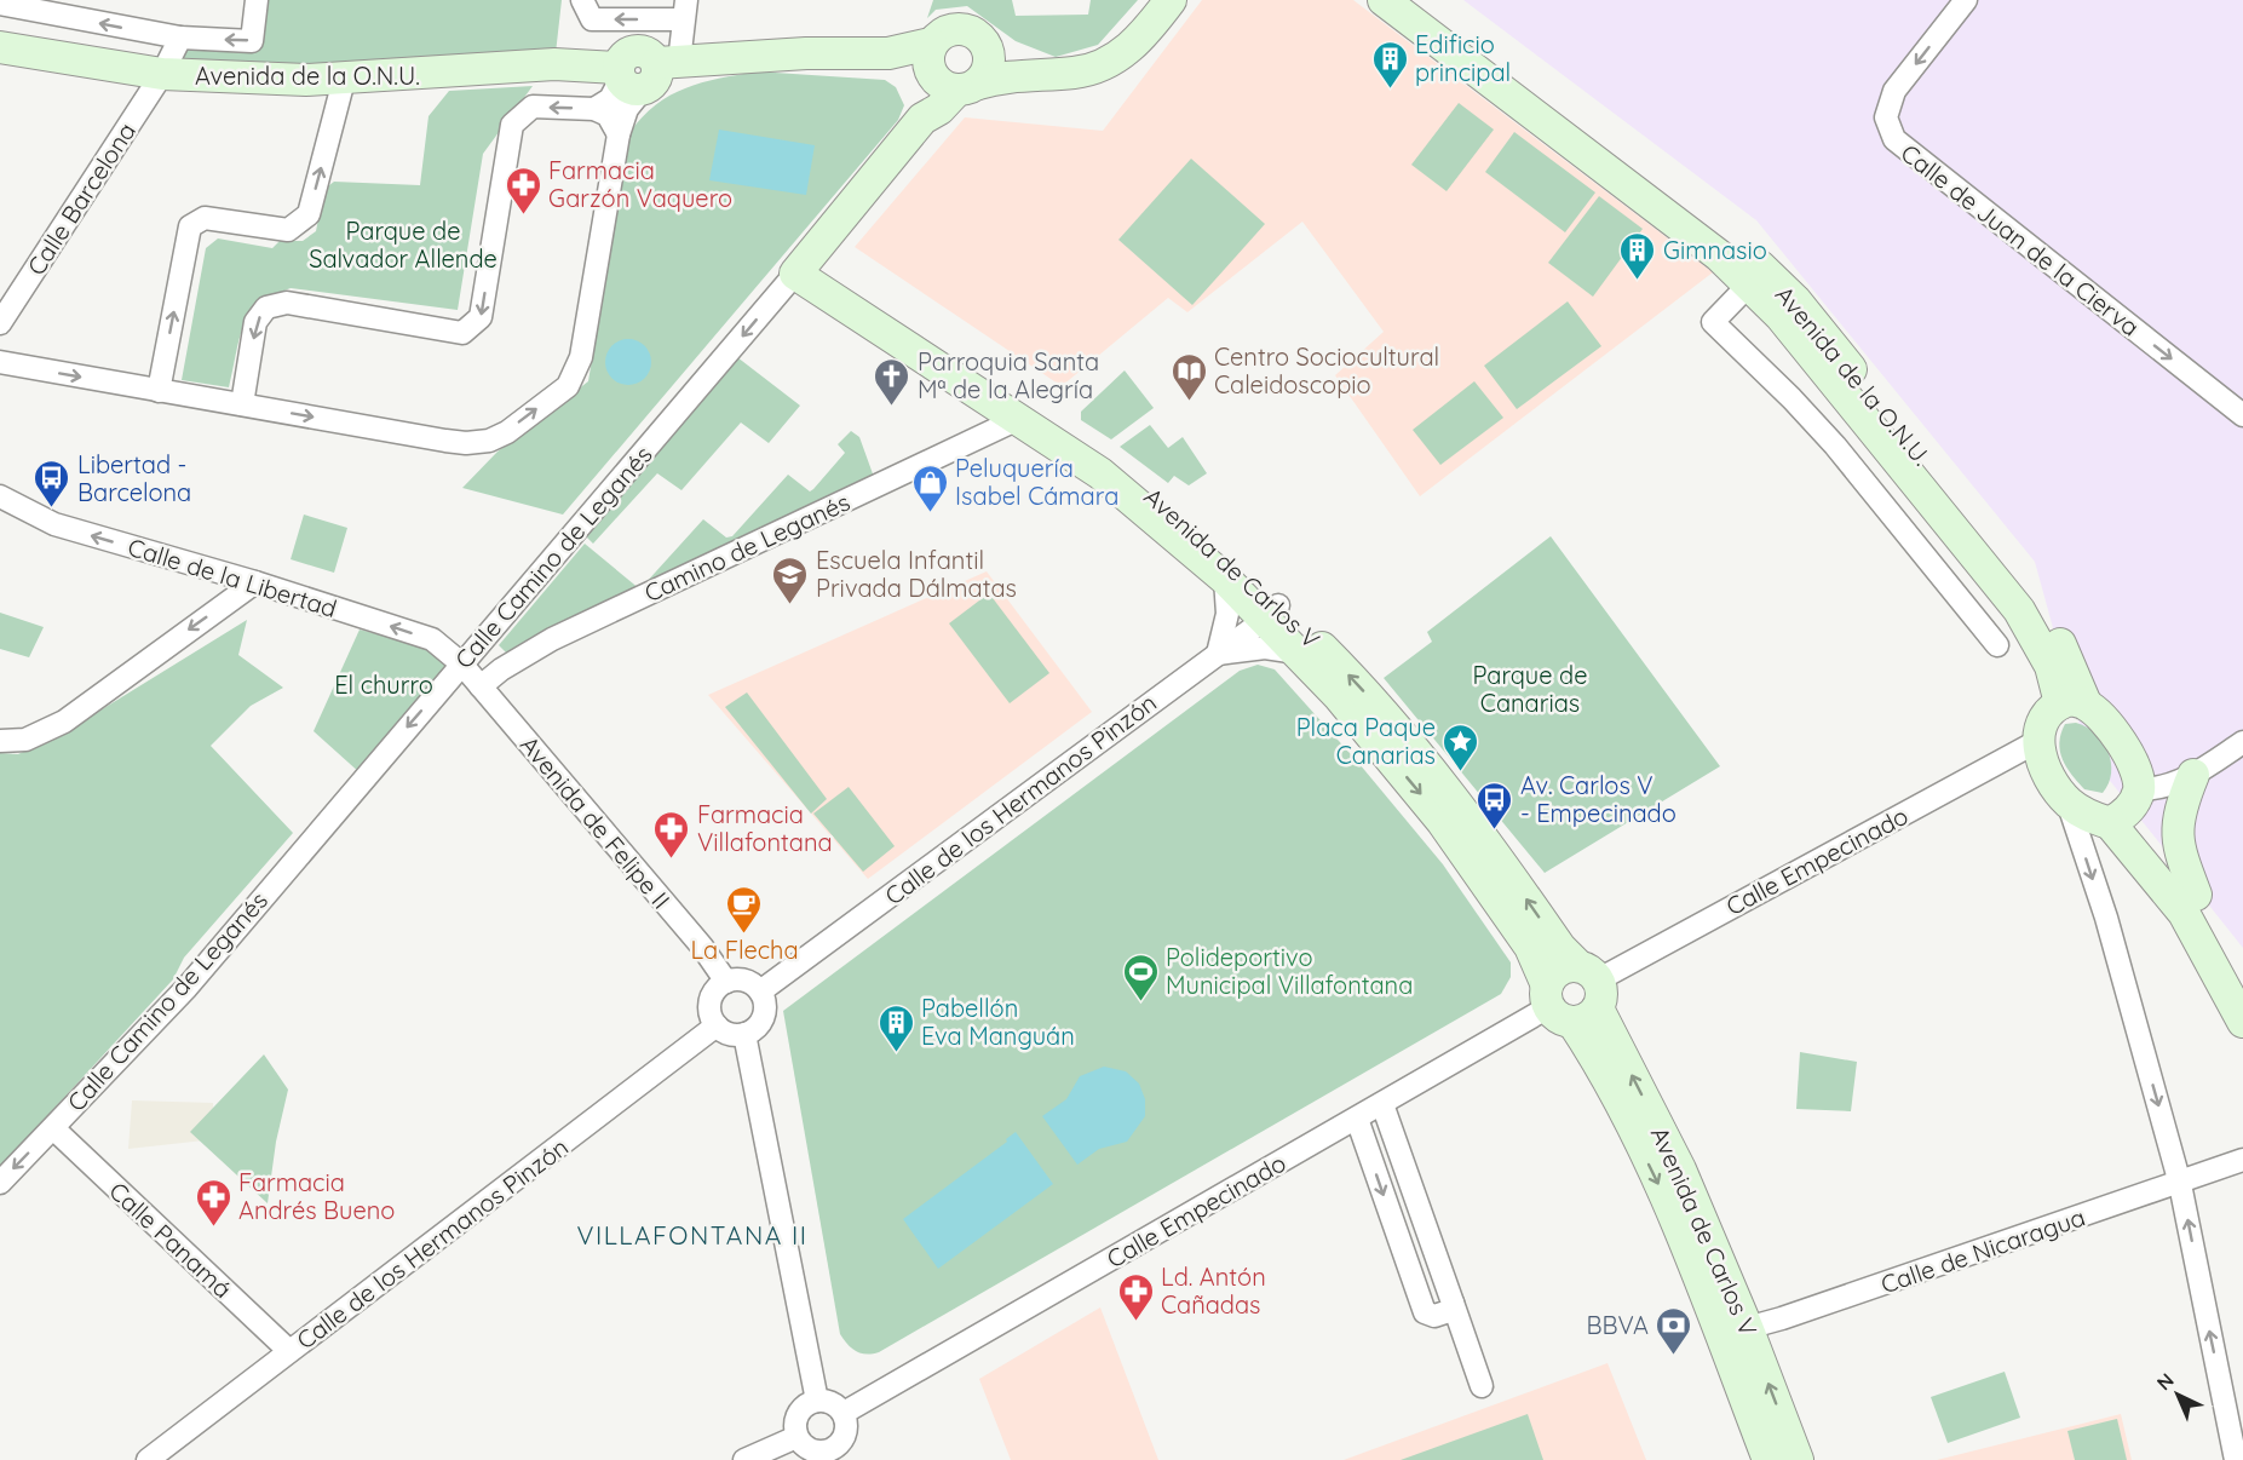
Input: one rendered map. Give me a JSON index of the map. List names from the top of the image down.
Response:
{
  "streets": {
    "street": [
      "Avenida de la O.N.U.",
      "Calle Barcelona",
      "Calle de Juan de la Cierva",
      "Camino de Leganés",
      "Calle Camino de Leganés",
      "Avenida de Carlos V",
      "Calle de la Libertad",
      "Calle de los Hermanos Pinzón",
      "Avenida de Felipe II",
      "Calle Empecinado",
      "Calle Panamá",
      "Calle de Nicaragua"
    ]
  },
  "crossings": [
    ["Avenida de la O.N.U.", "Calle Barcelona"],
    ["Avenida de la O.N.U.", "Calle Empecinado"],
    ["Camino de Leganés", "Avenida de Carlos V"],
    ["Camino de Leganés", "Avenida de Felipe II"],
    ["Calle Camino de Leganés", "Avenida de Carlos V"],
    ["Calle Camino de Leganés", "Calle de la Libertad"],
    ["Calle Camino de Leganés", "Avenida de Felipe II"],
    ["Calle Camino de Leganés", "Calle Panamá"],
    ["Avenida de Carlos V", "Calle de los Hermanos Pinzón"],
    ["Avenida de Carlos V", "Calle Empecinado"],
    ["Avenida de Carlos V", "Calle de Nicaragua"],
    ["Calle de la Libertad", "Avenida de Felipe II"],
    ["Calle de los Hermanos Pinzón", "Avenida de Felipe II"],
    ["Calle de los Hermanos Pinzón", "Calle Panamá"]
  ],
  "one_way": ["Calle de Juan de la Cierva", "Calle Camino de Leganés"],
  "districts": ["VILLAFONTANA II"],
  "parks": ["Parque de Salvador Allende", "Parque de Canarias", "El churro"],
  "places": {
    "building": ["Edificio principal", "Gimnasio", "Pabellón Eva Manguán"],
    "pharmacy": [
      "Farmacia Garzón Vaquero",
      "Farmacia Villafontana",
      "Farmacia Andrés Bueno",
      "Ld. Antón Cañadas"
    ],
    "library": ["Centro Sociocultural Caleidoscopio"],
    "church": ["Parroquia Santa Mª de la Alegría"],
    "bus stop": ["Libertad - Barcelona", "Av. Carlos V - Empecinado"],
    "shop": ["Peluquería Isabel Cámara"],
    "school or university": ["Escuela Infantil Privada Dálmatas"],
    "place": ["Placa Paque Canarias"],
    "cafe": ["La Flecha"],
    "sports": ["Polideportivo Municipal Villafontana"],
    "bank": ["BBVA"]
  },
  "north": "top left"
}
